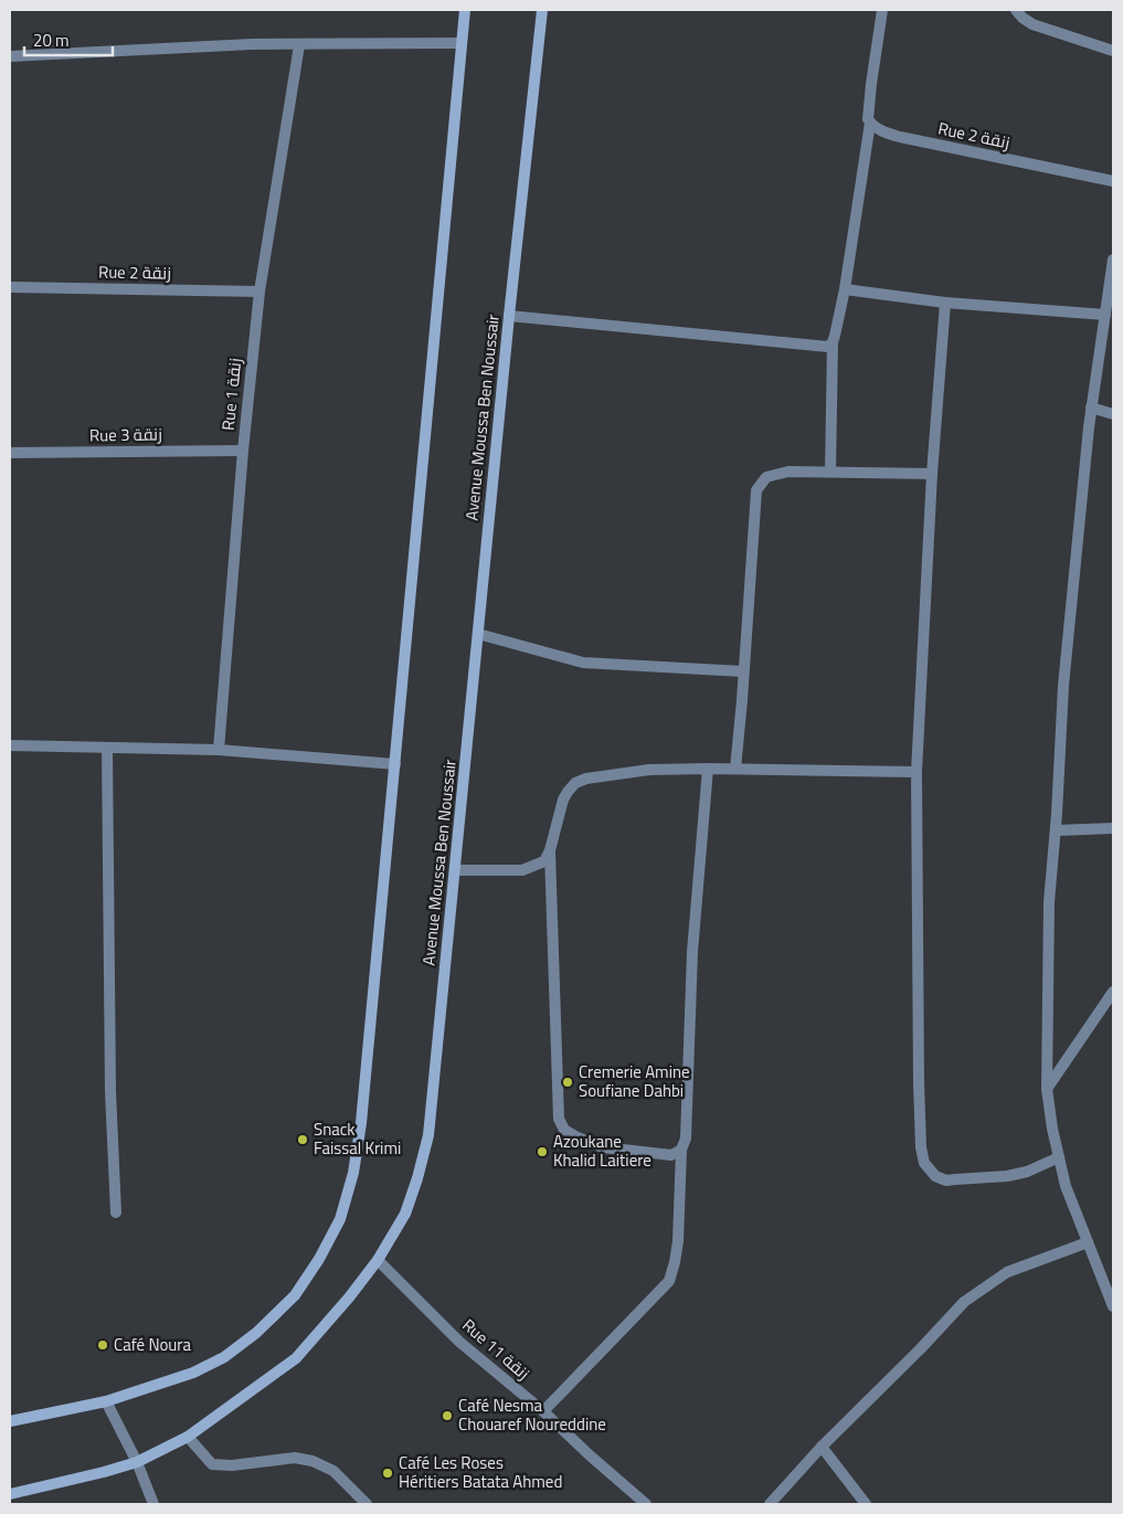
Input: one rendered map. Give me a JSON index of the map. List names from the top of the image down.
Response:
{
  "streets": {
    "street": [
      "Rue 2 زنقة",
      "Rue 1 زنقة",
      "Avenue Moussa Ben Noussair",
      "Rue 3 زنقة",
      "Rue 11 زنقة"
    ]
  },
  "crossings": [
    ["Rue 2 زنقة", "Rue 1 زنقة"],
    ["Rue 1 زنقة", "Rue 3 زنقة"],
    ["Avenue Moussa Ben Noussair", "Rue 11 زنقة"]
  ],
  "places": [
    "Cremerie Amine Soufiane Dahbi",
    "Snack Faissal Krimi",
    "Azoukane Khalid Laitiere",
    "Café Noura",
    "Café Nesma Chouaref Noureddine",
    "Café Les Roses Héritiers Batata Ahmed"
  ],
  "scale_bar": "20 m"
}
